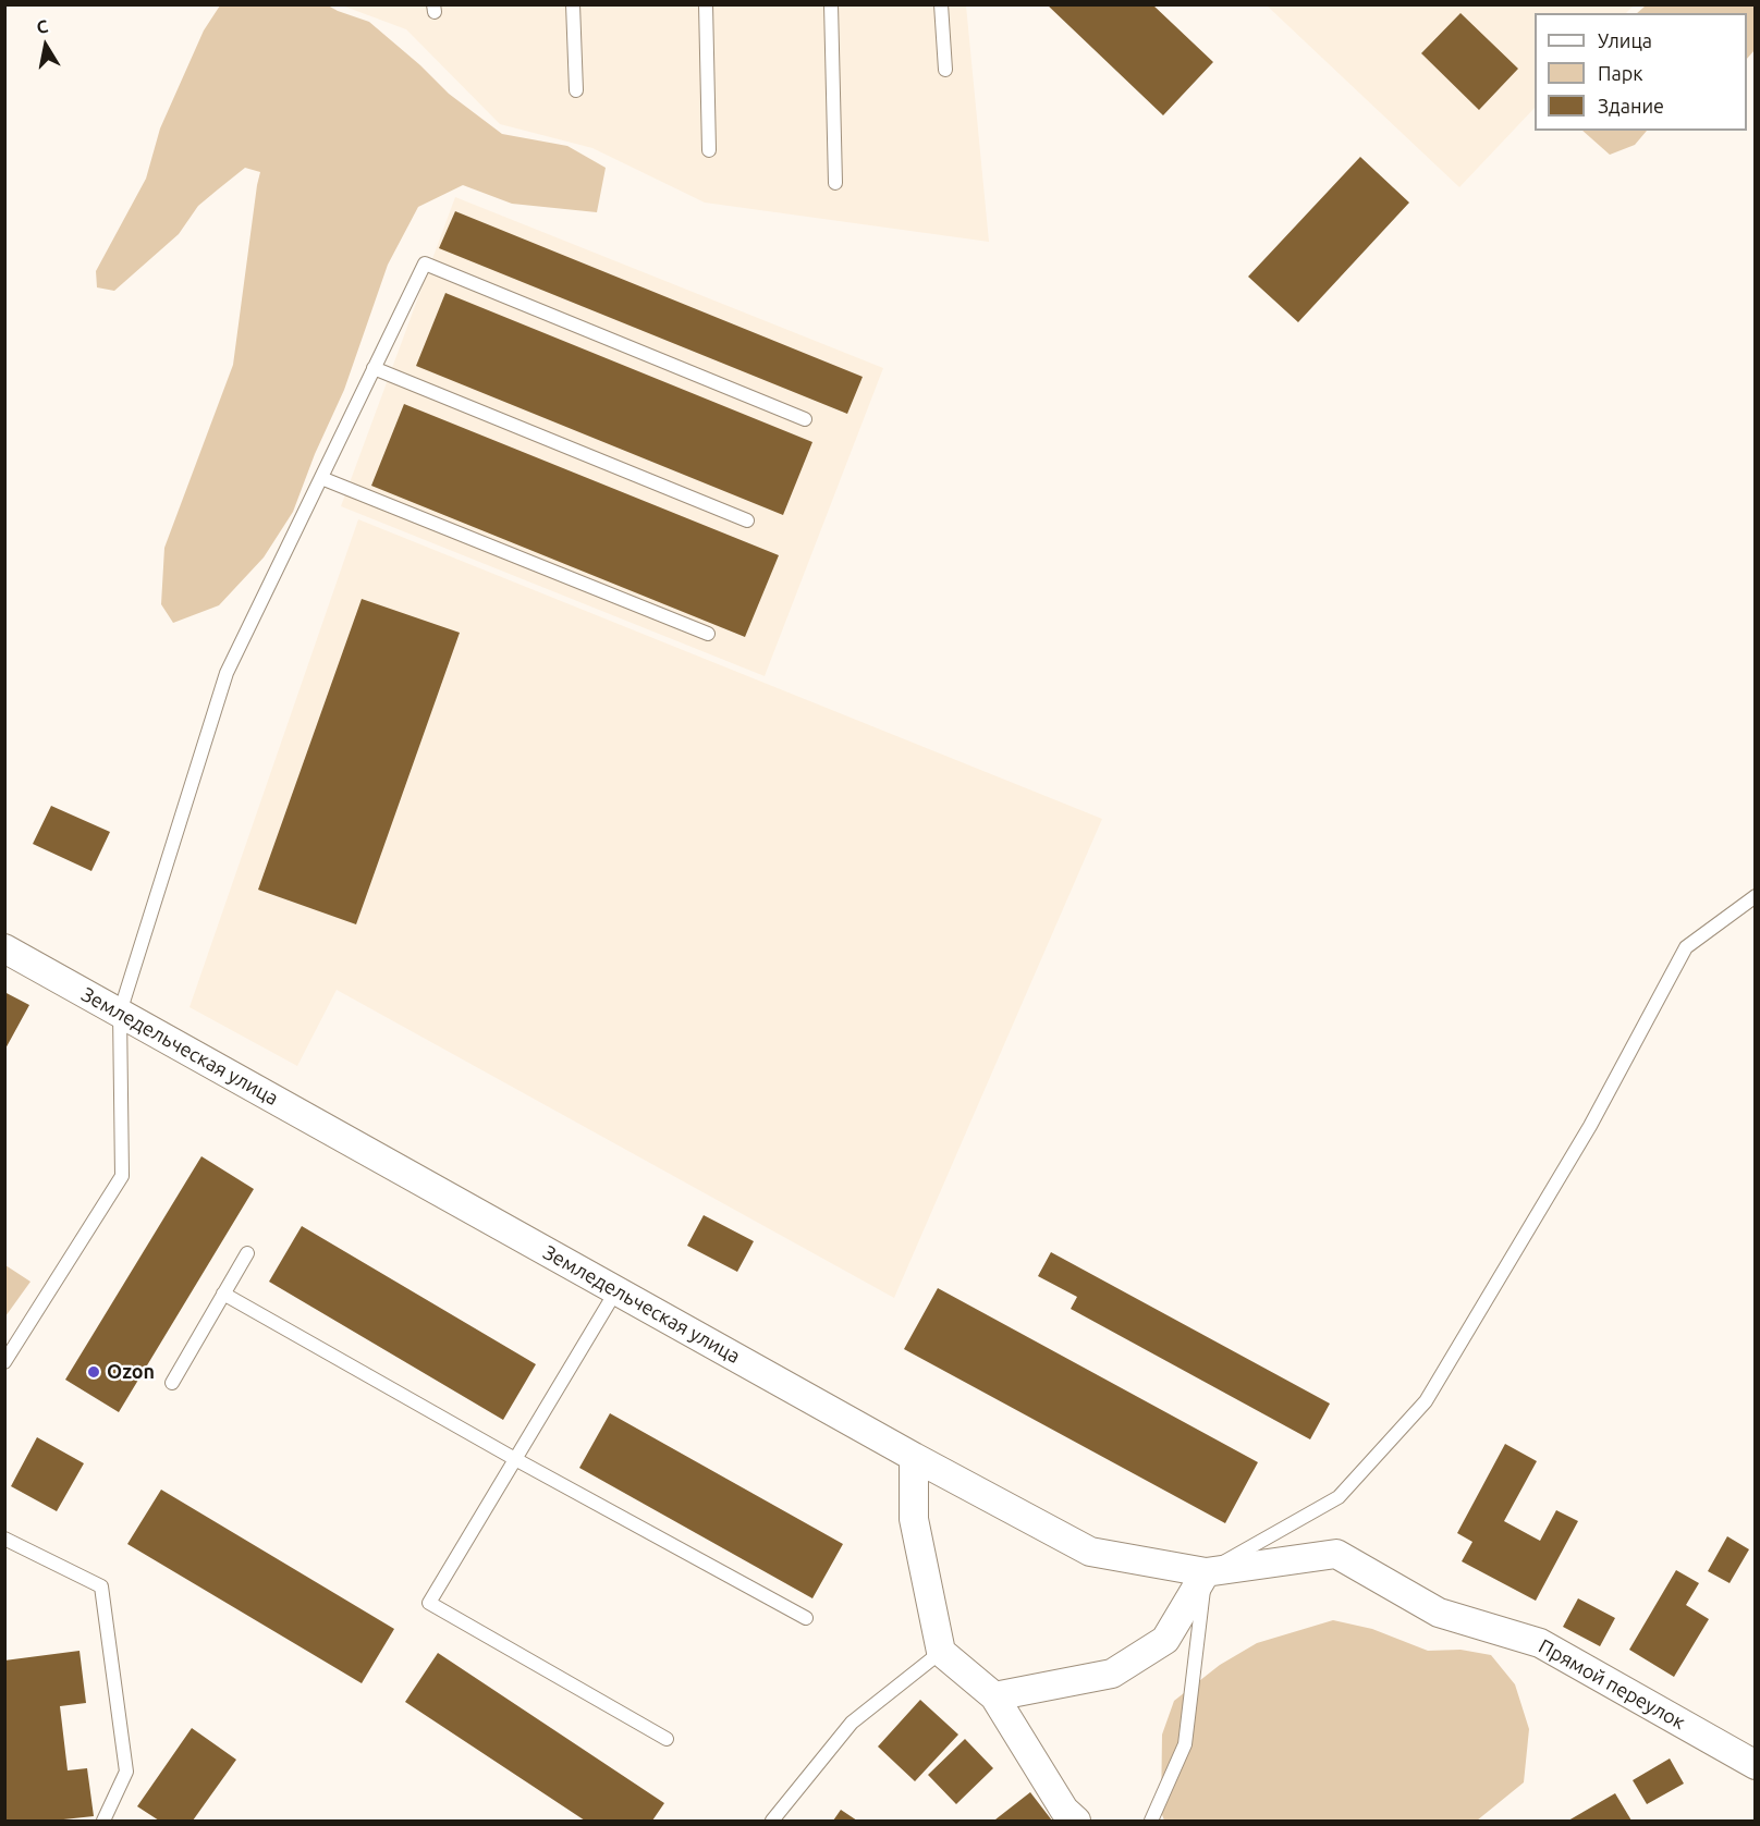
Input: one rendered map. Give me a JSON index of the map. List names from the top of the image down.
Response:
{
  "streets": {
    "street": ["Земледельческая улица", "Прямой переулок"]
  },
  "crossings": [
    ["Земледельческая улица", "Прямой переулок"]
  ],
  "places": ["Ozon"],
  "legend": ["Улица", "Парк", "Здание"],
  "north": "top"
}
